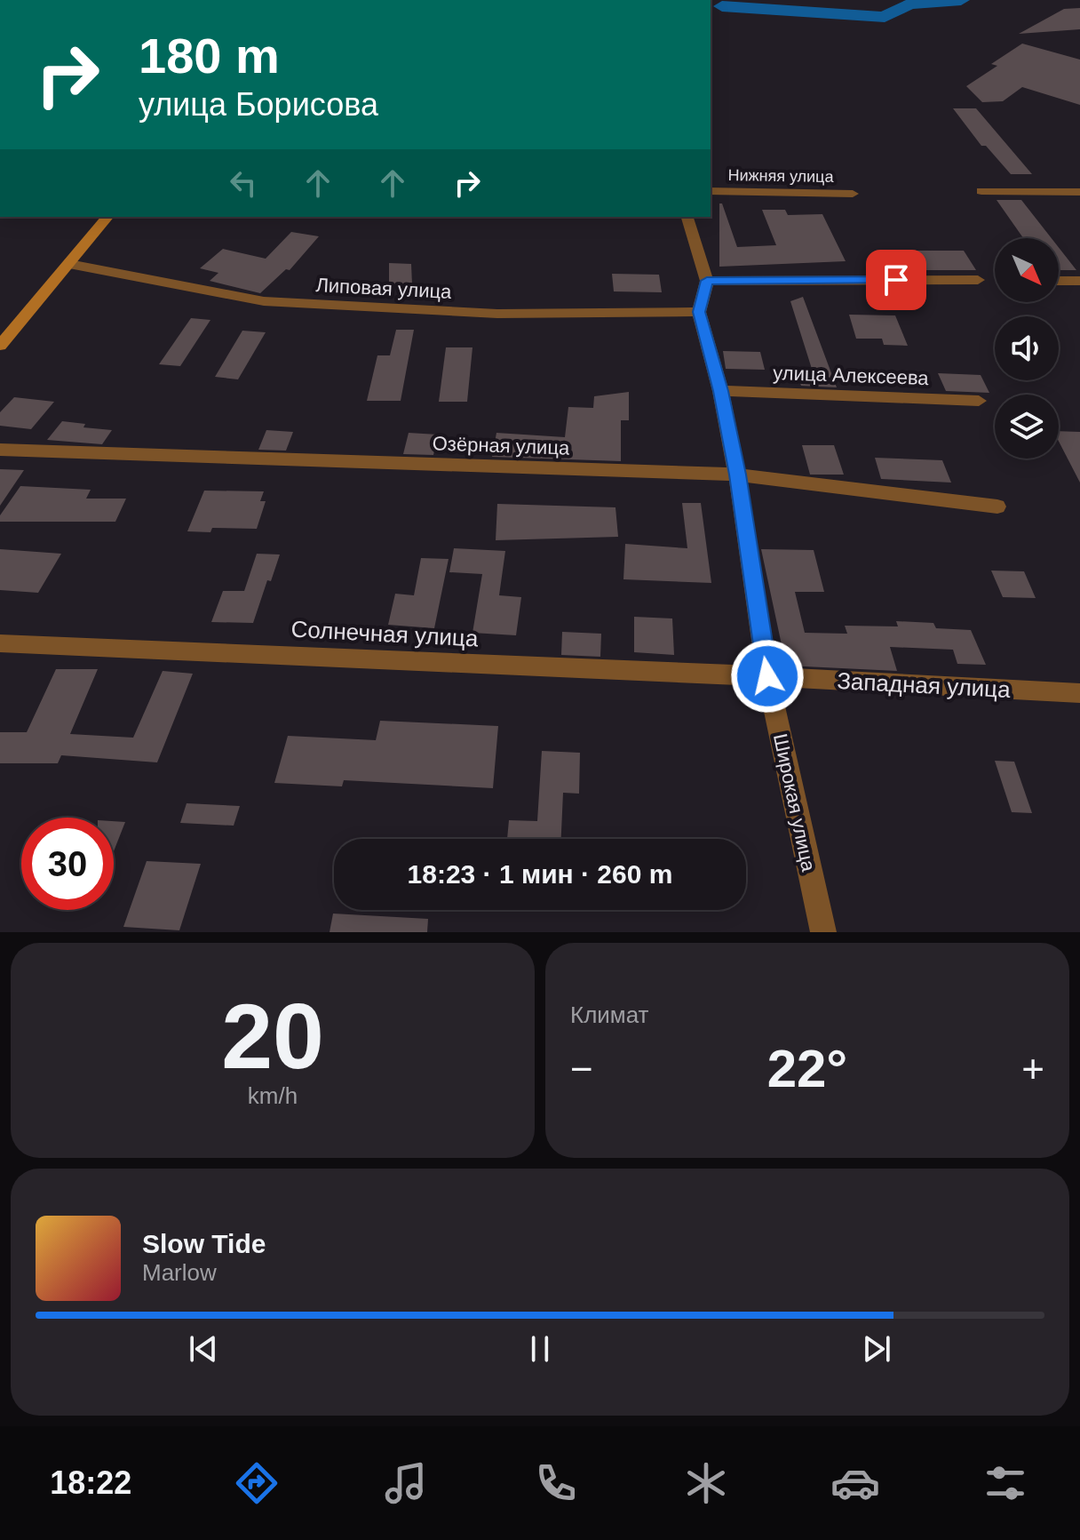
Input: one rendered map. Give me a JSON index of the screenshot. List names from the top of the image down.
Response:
{
  "streets": {
    "street": [
      "Нижняя улица",
      "Липовая улица",
      "улица Алексеева",
      "Озёрная улица",
      "Солнечная улица",
      "Западная улица",
      "Широкая улица"
    ]
  },
  "crossings": [
    ["Липовая улица", "Широкая улица"],
    ["улица Алексеева", "Широкая улица"],
    ["Озёрная улица", "Широкая улица"],
    ["Солнечная улица", "Западная улица"],
    ["Солнечная улица", "Широкая улица"],
    ["Западная улица", "Широкая улица"]
  ],
  "north": "bottom right",
  "page": {
    "turn": ["180 m", "улица Борисова"],
    "limit": "30",
    "trip": "18:23 · 1 мин · 260 m",
    "tile": [
      ["20", "km/h"],
      "Климат"
    ],
    "heat": ["−", "22°", "+"],
    "song": ["Slow Tide", "Marlow"],
    "tabs": "18:22"
  }
}
